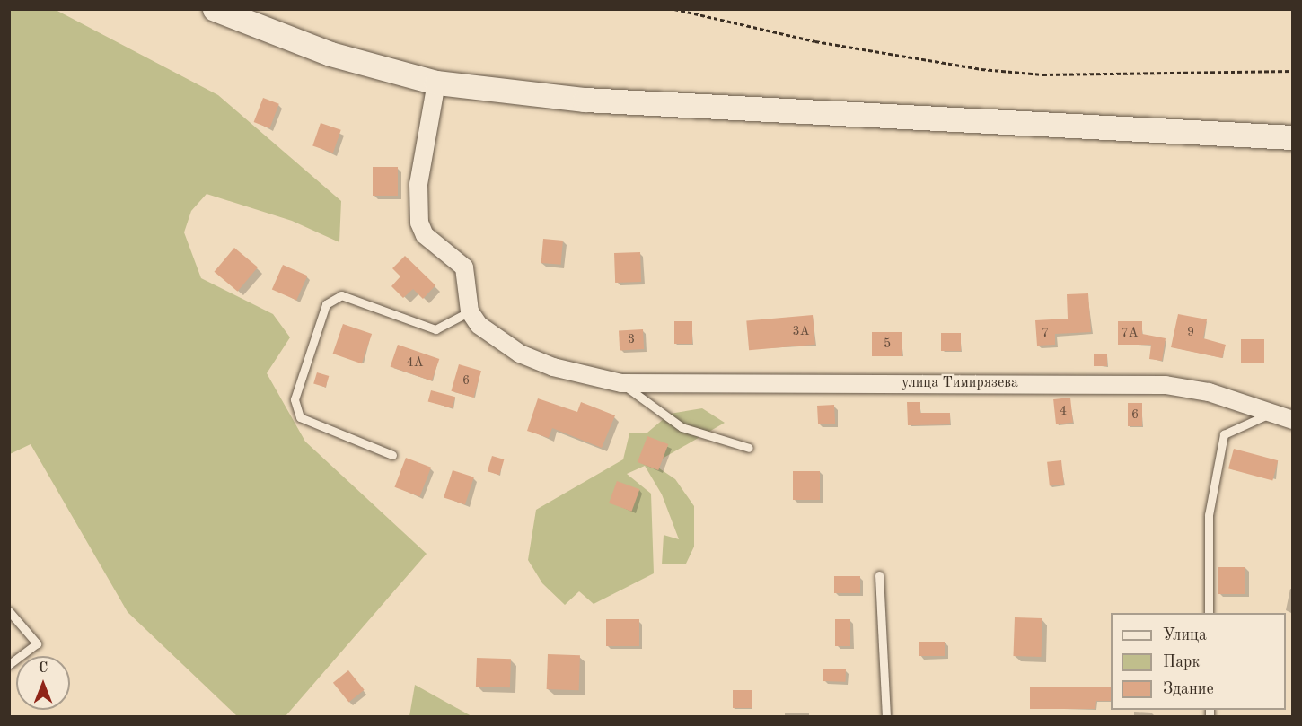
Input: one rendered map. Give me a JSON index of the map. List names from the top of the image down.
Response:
{
  "streets": {
    "street": ["улица Тимирязева"]
  },
  "house_numbers": [
    "3А",
    "9",
    "7",
    "7А",
    "3",
    "5",
    "4А",
    "6",
    "4",
    "6"
  ],
  "legend": ["Улица", "Парк", "Здание"],
  "north": "top"
}
